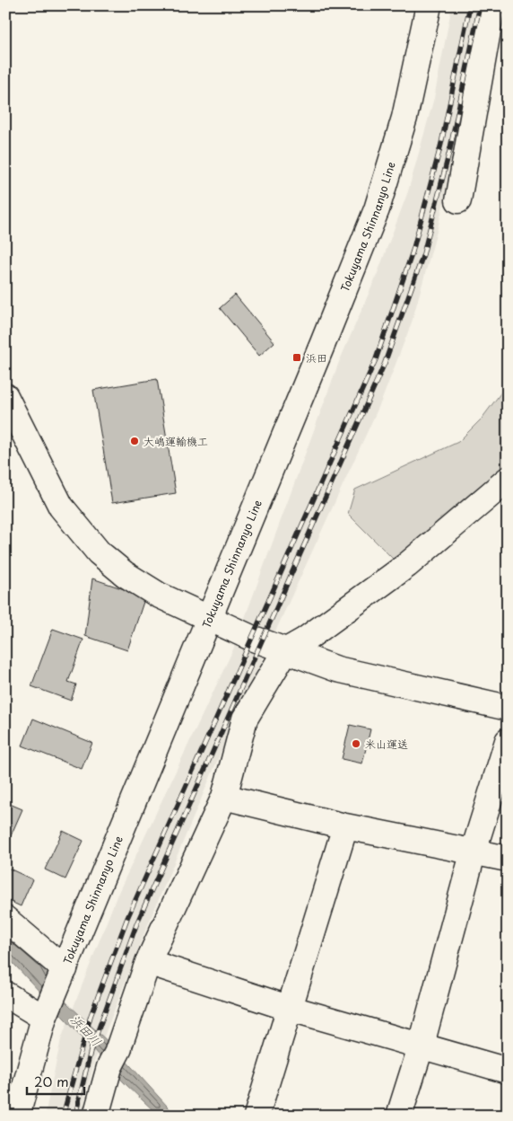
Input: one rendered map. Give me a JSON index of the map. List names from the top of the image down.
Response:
{
  "streets": {
    "street": ["Tokuyama Shinnanyo Line"]
  },
  "water": ["浜田川"],
  "places": {
    "transit": ["浜田"],
    "other": ["大嶋運輸機工", "米山運送"]
  },
  "scale_bar": "20 m"
}
